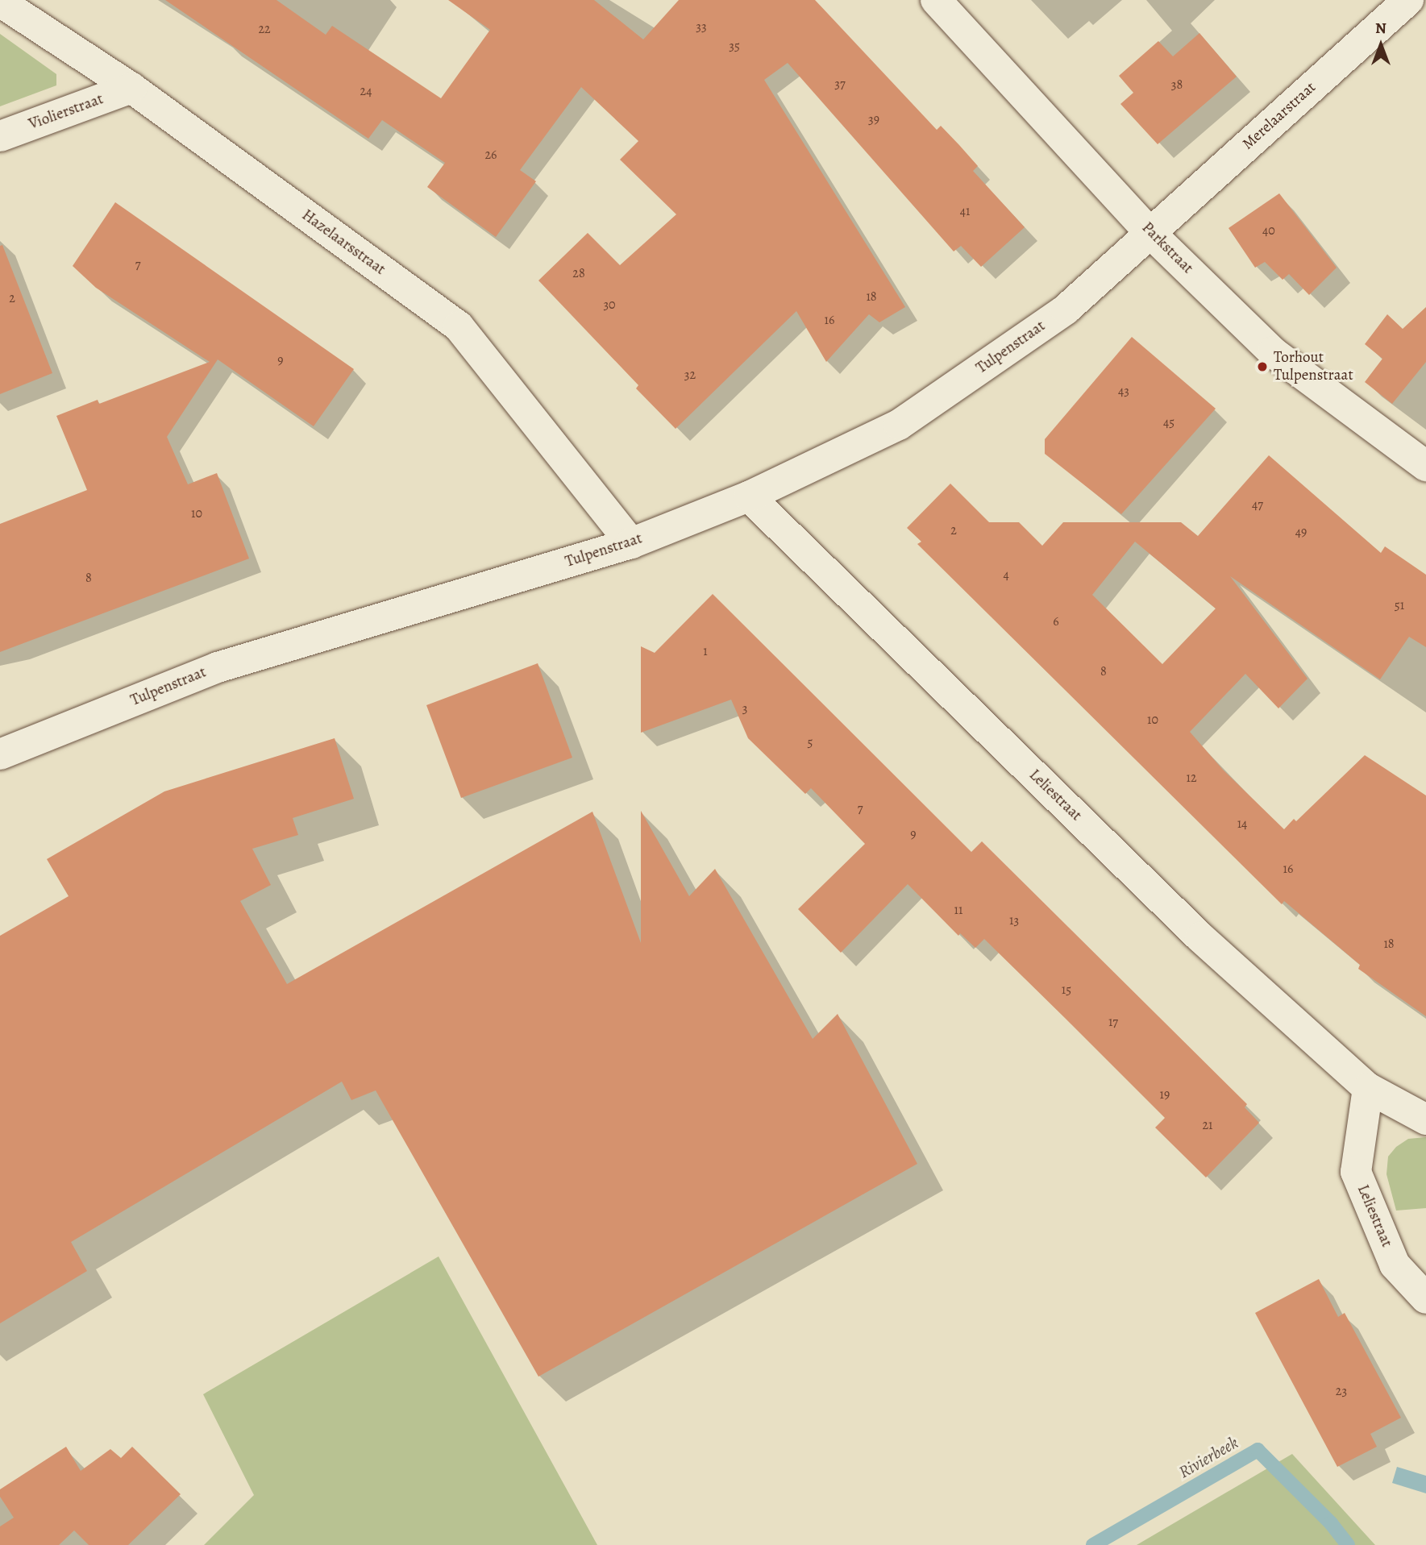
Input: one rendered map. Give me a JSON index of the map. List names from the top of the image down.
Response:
{
  "streets": {
    "street": [
      "Violierstraat",
      "Merelaarstraat",
      "Hazelaarsstraat",
      "Parkstraat",
      "Tulpenstraat",
      "Leliestraat"
    ]
  },
  "crossings": [
    ["Violierstraat", "Hazelaarsstraat"],
    ["Merelaarstraat", "Parkstraat"],
    ["Merelaarstraat", "Tulpenstraat"],
    ["Hazelaarsstraat", "Tulpenstraat"],
    ["Parkstraat", "Tulpenstraat"],
    ["Tulpenstraat", "Leliestraat"]
  ],
  "water": ["Rivierbeek"],
  "places": ["Torhout Tulpenstraat"],
  "house_numbers": [
    "33",
    "22",
    "35",
    "37",
    "38",
    "24",
    "39",
    "26",
    "41",
    "40",
    "7",
    "28",
    "18",
    "2",
    "30",
    "16",
    "9",
    "32",
    "43",
    "45",
    "47",
    "10",
    "2",
    "49",
    "4",
    "8",
    "51",
    "6",
    "1",
    "8",
    "3",
    "10",
    "5",
    "12",
    "7",
    "14",
    "9",
    "16",
    "11",
    "13",
    "18",
    "15",
    "17",
    "19",
    "21",
    "23"
  ],
  "north": "top"
}
